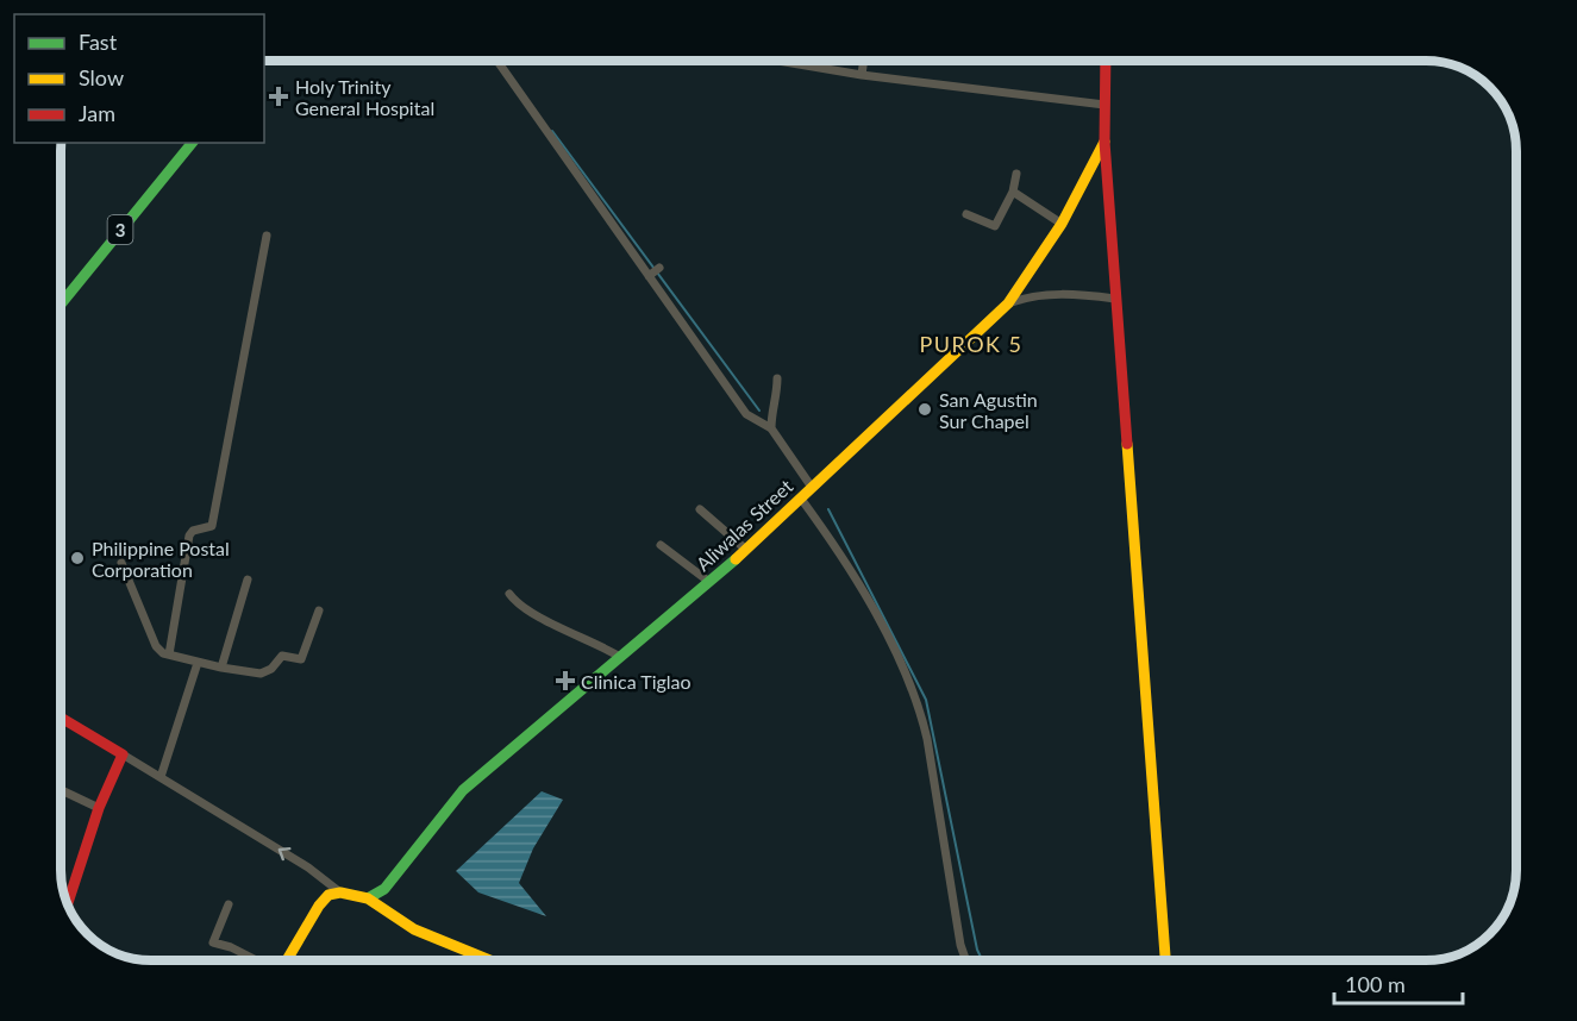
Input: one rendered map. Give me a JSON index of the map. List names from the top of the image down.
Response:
{
  "streets": {
    "main road": ["3", "Aliwalas Street"]
  },
  "districts": ["PUROK 5"],
  "places": {
    "health": ["Holy Trinity General Hospital", "Clinica Tiglao"],
    "other": ["San Agustin Sur Chapel", "Philippine Postal Corporation"]
  },
  "legend": ["Fast", "Slow", "Jam"],
  "scale_bar": "100 m"
}
